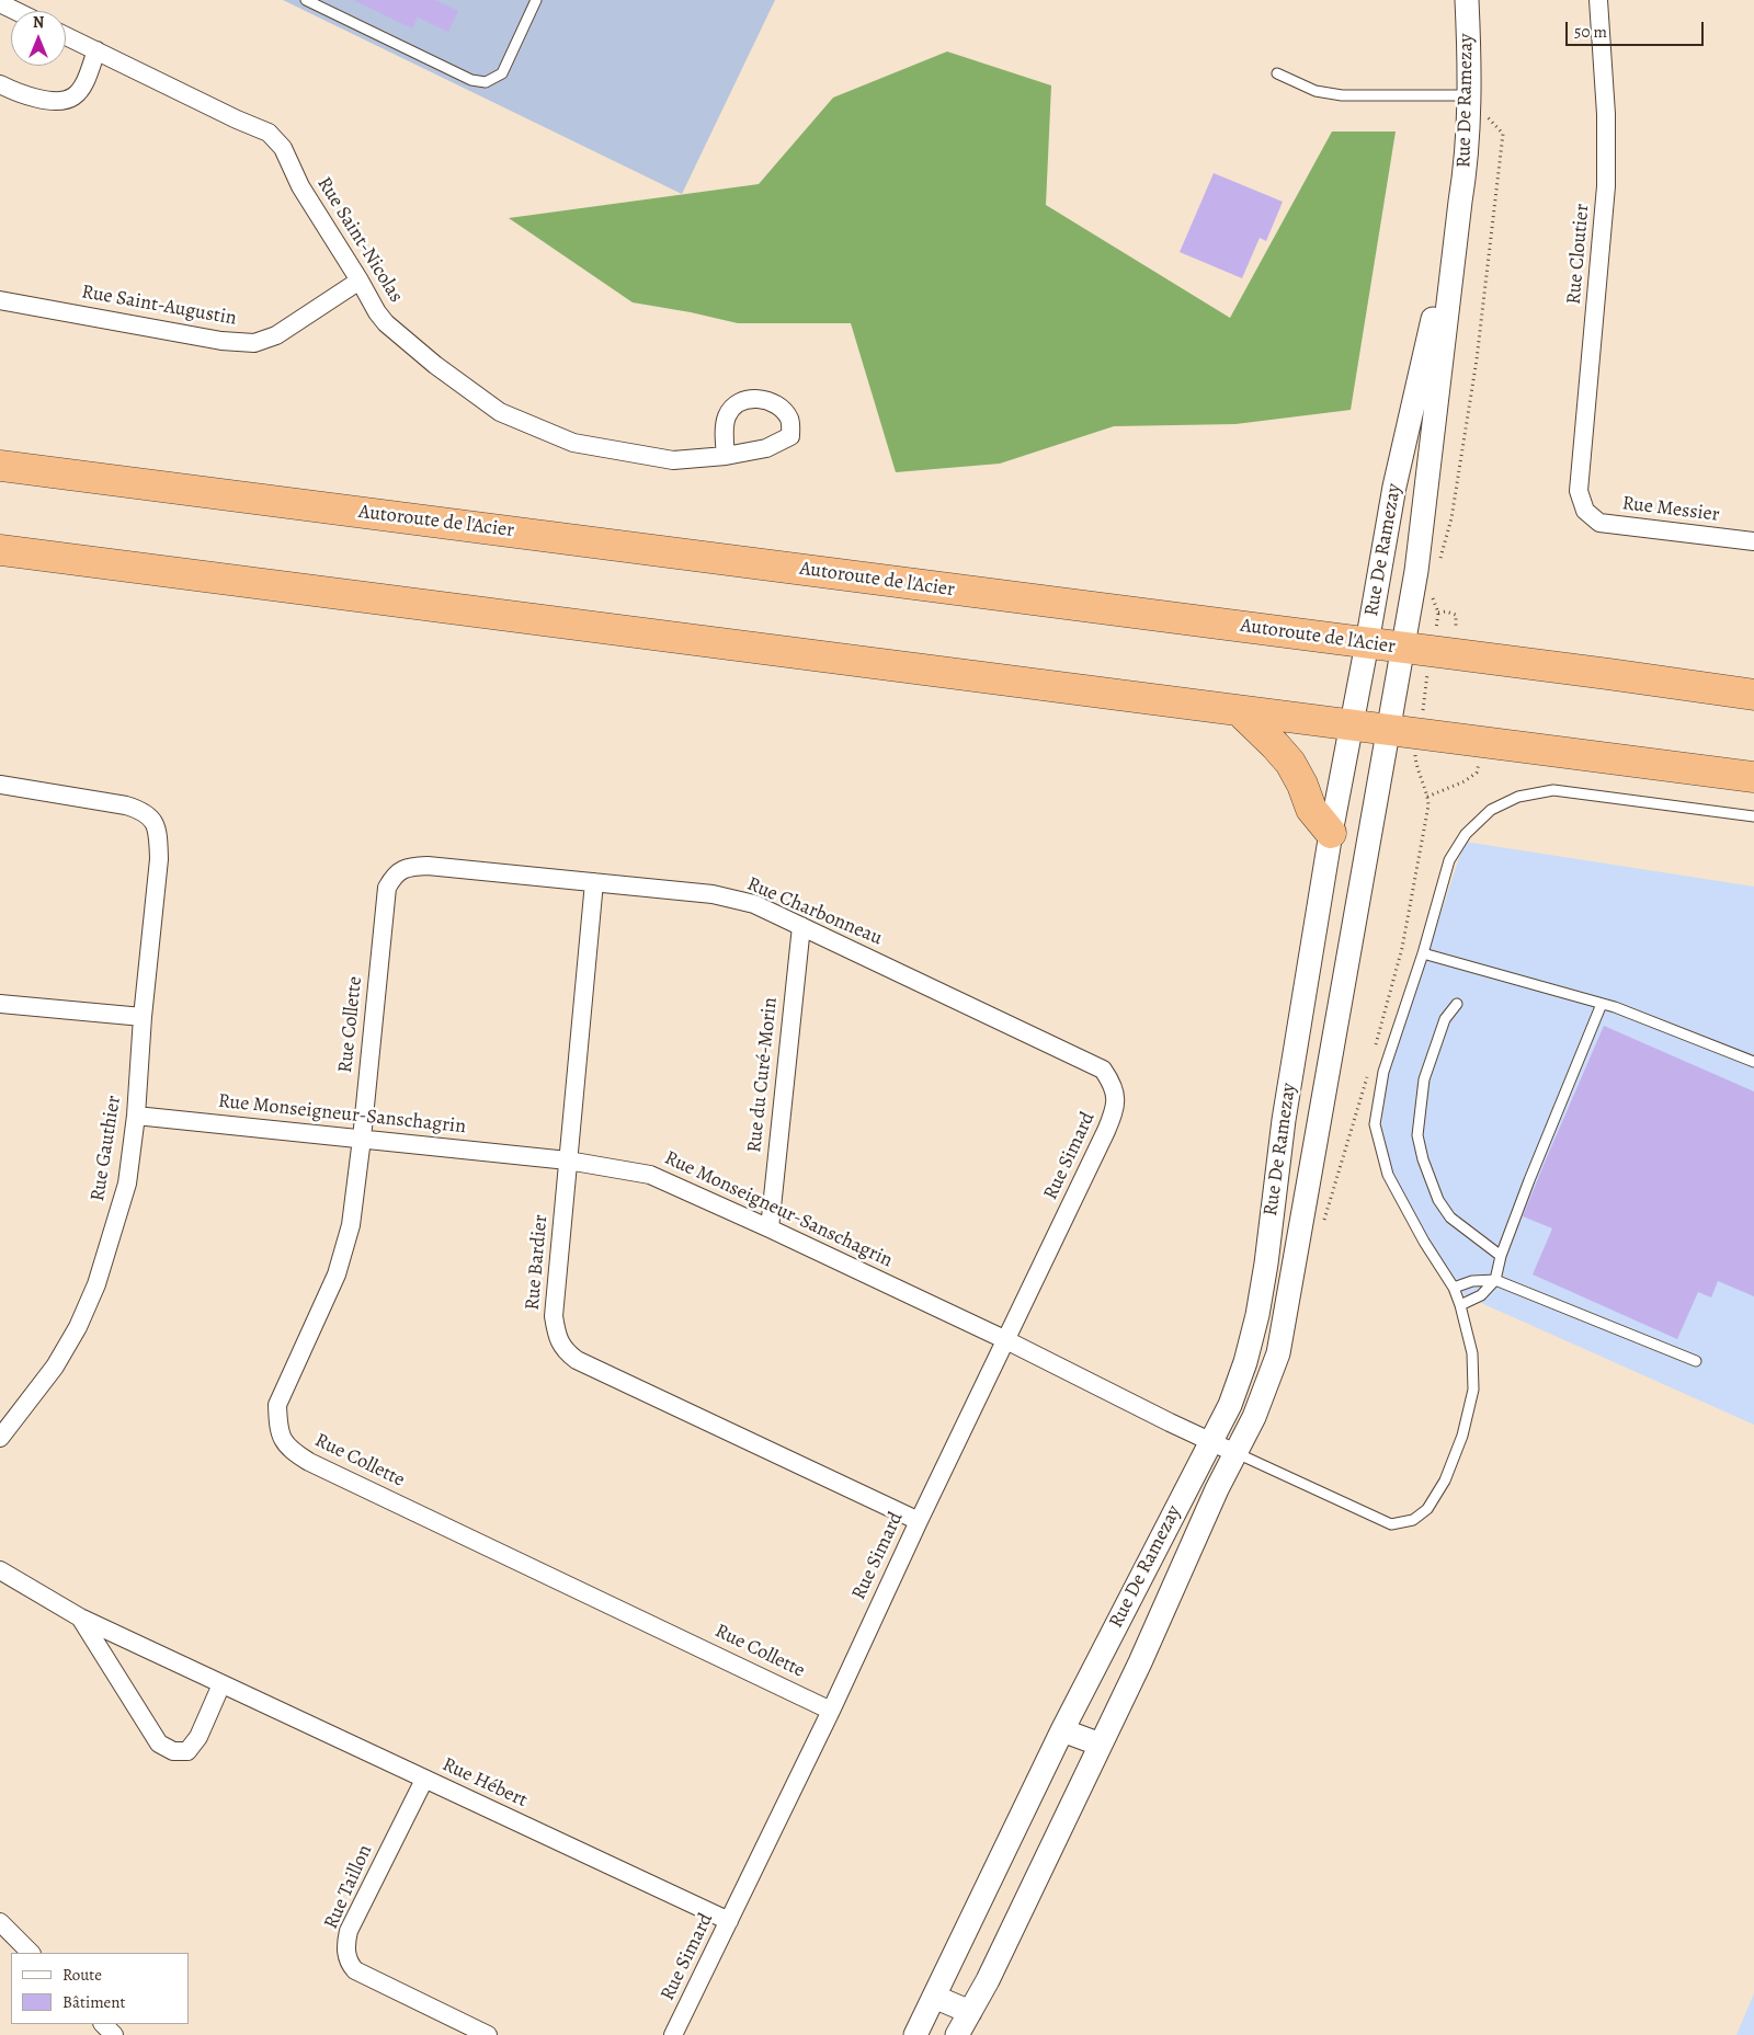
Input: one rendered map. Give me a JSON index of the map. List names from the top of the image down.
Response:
{
  "streets": {
    "highway": ["Autoroute de l'Acier"],
    "street": [
      "Rue De Ramezay",
      "Rue Saint-Nicolas",
      "Rue Cloutier",
      "Rue Saint-Augustin",
      "Rue Messier",
      "Rue Charbonneau",
      "Rue Collette",
      "Rue du Curé-Morin",
      "Rue Monseigneur-Sanschagrin",
      "Rue Gauthier",
      "Rue Simard",
      "Rue Bardier",
      "Rue Hébert",
      "Rue Taillon"
    ]
  },
  "crossings": [
    ["Rue De Ramezay", "Autoroute de l'Acier"],
    ["Rue De Ramezay", "Rue Monseigneur-Sanschagrin"],
    ["Rue Saint-Nicolas", "Rue Saint-Augustin"],
    ["Rue Cloutier", "Rue Messier"],
    ["Rue Charbonneau", "Rue Collette"],
    ["Rue Charbonneau", "Rue du Curé-Morin"],
    ["Rue Charbonneau", "Rue Simard"],
    ["Rue Charbonneau", "Rue Bardier"],
    ["Rue Collette", "Rue Monseigneur-Sanschagrin"],
    ["Rue Collette", "Rue Simard"],
    ["Rue du Curé-Morin", "Rue Monseigneur-Sanschagrin"],
    ["Rue Monseigneur-Sanschagrin", "Rue Gauthier"],
    ["Rue Monseigneur-Sanschagrin", "Rue Simard"],
    ["Rue Monseigneur-Sanschagrin", "Rue Bardier"],
    ["Rue Simard", "Rue Bardier"],
    ["Rue Simard", "Rue Hébert"],
    ["Rue Hébert", "Rue Taillon"]
  ],
  "legend": ["Route", "Bâtiment"],
  "scale_bar": "50 m",
  "north": "top"
}
